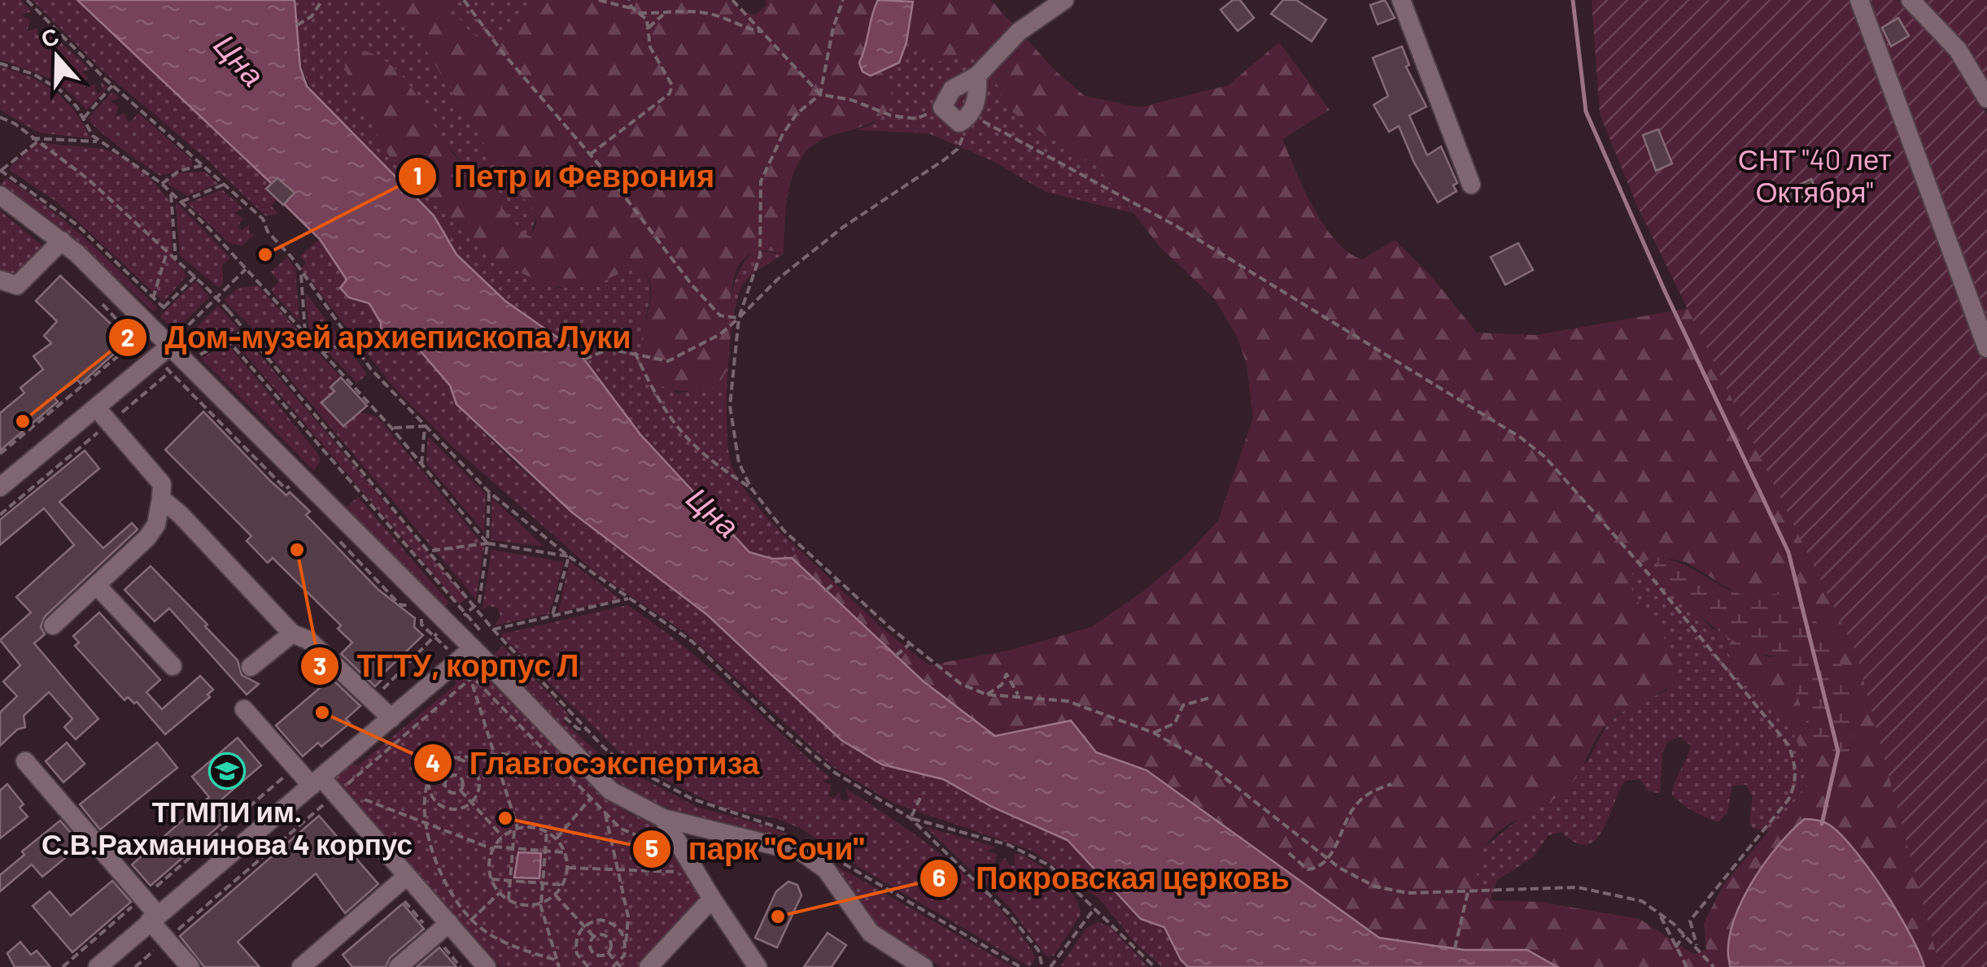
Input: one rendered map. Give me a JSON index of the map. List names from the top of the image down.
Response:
{
  "water": ["Цна"],
  "parks": ["СНТ \"40 лет Октября\""],
  "places": {
    "other": [
      "Петр и Феврония",
      "Дом-музей архиепископа Луки",
      "ТГТУ, корпус Л",
      "Главгосэкспертиза",
      "парк \"Сочи\"",
      "Покровская церковь"
    ],
    "school or university": ["ТГМПИ им. С.В.Рахманинова 4 корпус"]
  },
  "north": "top"
}
